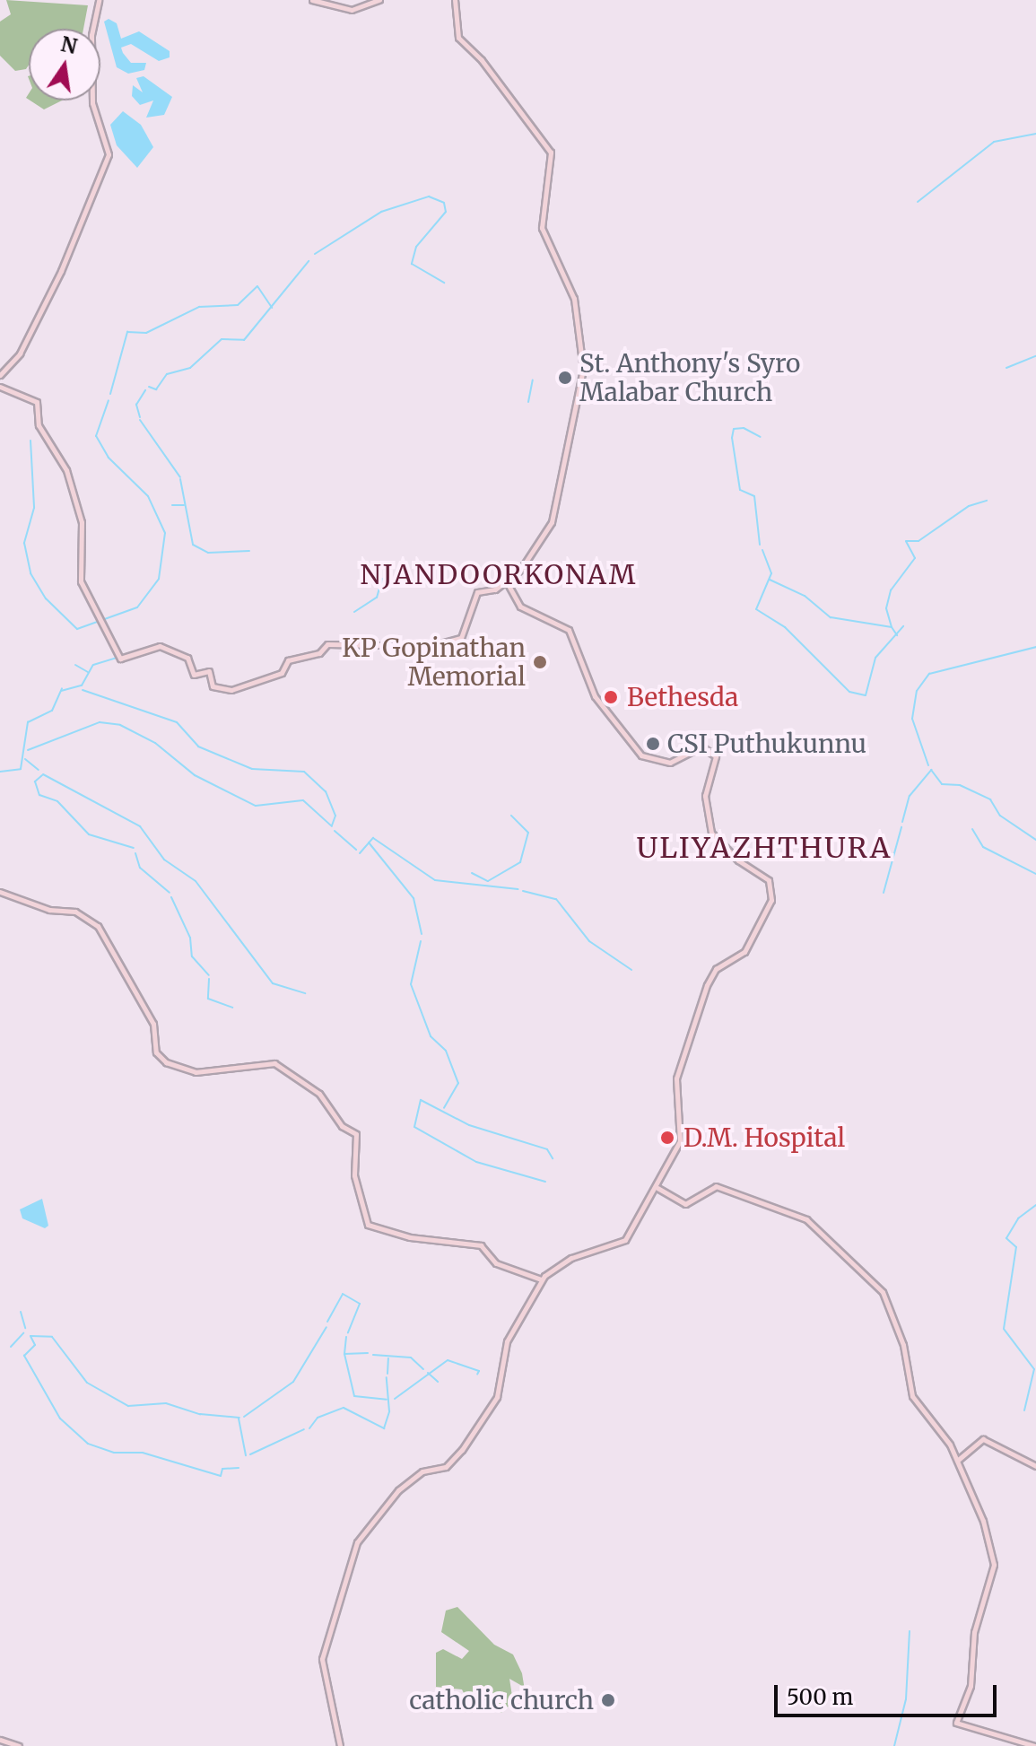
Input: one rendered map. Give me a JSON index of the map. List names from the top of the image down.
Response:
{
  "districts": ["NJANDOORKONAM", "ULIYAZHTHURA"],
  "places": [
    "St. Anthony's Syro Malabar Church",
    "KP Gopinathan Memorial",
    "Bethesda",
    "CSI Puthukunnu",
    "D.M. Hospital",
    "catholic church"
  ],
  "scale_bar": "500 m",
  "north": "top"
}
